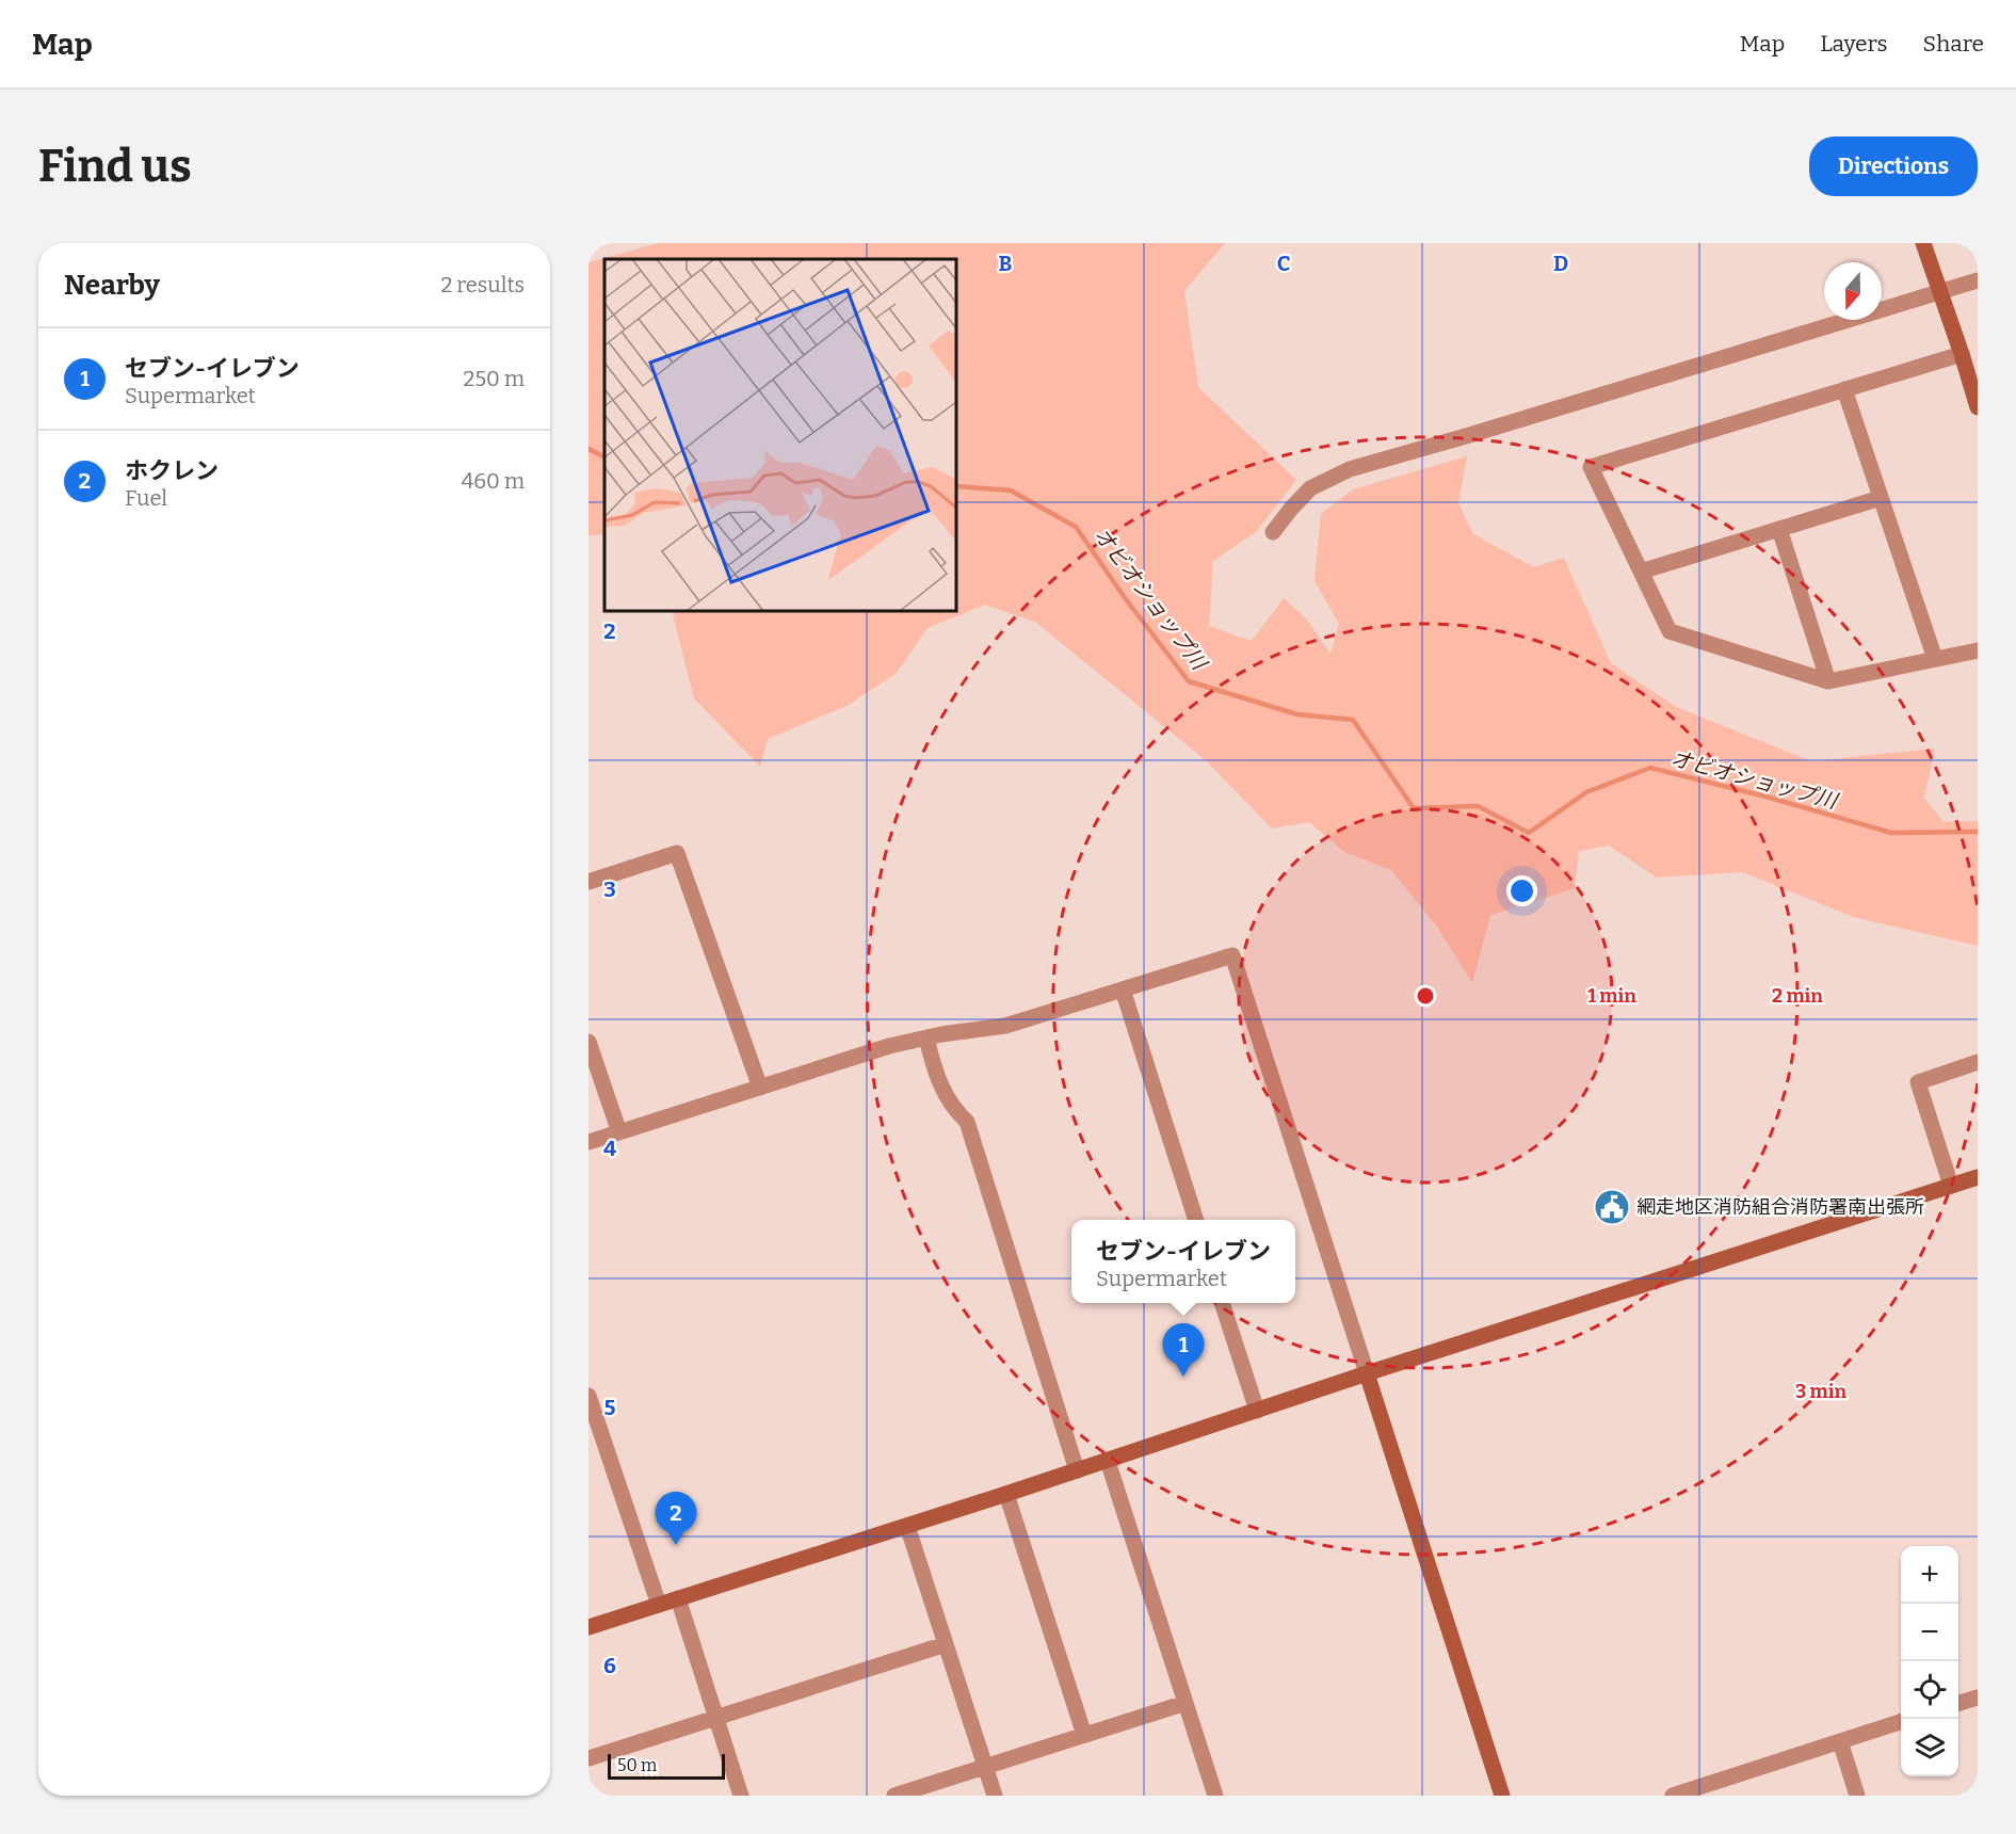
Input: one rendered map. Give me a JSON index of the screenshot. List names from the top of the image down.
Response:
{
  "water": ["オビオショップ川"],
  "places": {
    "public building": ["網走地区消防組合消防署南出張所"]
  },
  "scale_bar": "50 m",
  "north": "bottom",
  "page": {
    "header": "Map",
    "nav": ["Map", "Layers", "Share"],
    "buttons": "Directions",
    "title": "Find us",
    "heading": ["Nearby", "2 results"],
    "list": [
      {
        "mark": "1",
        "name": "セブン-イレブン",
        "note": "Supermarket",
        "value": "250 m"
      },
      {
        "mark": "2",
        "name": "ホクレン",
        "note": "Fuel",
        "value": "460 m"
      }
    ],
    "popup": ["セブン-イレブン", "Supermarket"],
    "pins": ["1", "2"],
    "map_buttons": ["+", "−"],
    "scale": "50 m"
  },
  "grid": {
    "columns": ["B", "C", "D"],
    "rows": [
      "2",
      "3",
      "4",
      "5",
      "6"
    ]
  },
  "rings": ["1 min", "2 min", "3 min"]
}
